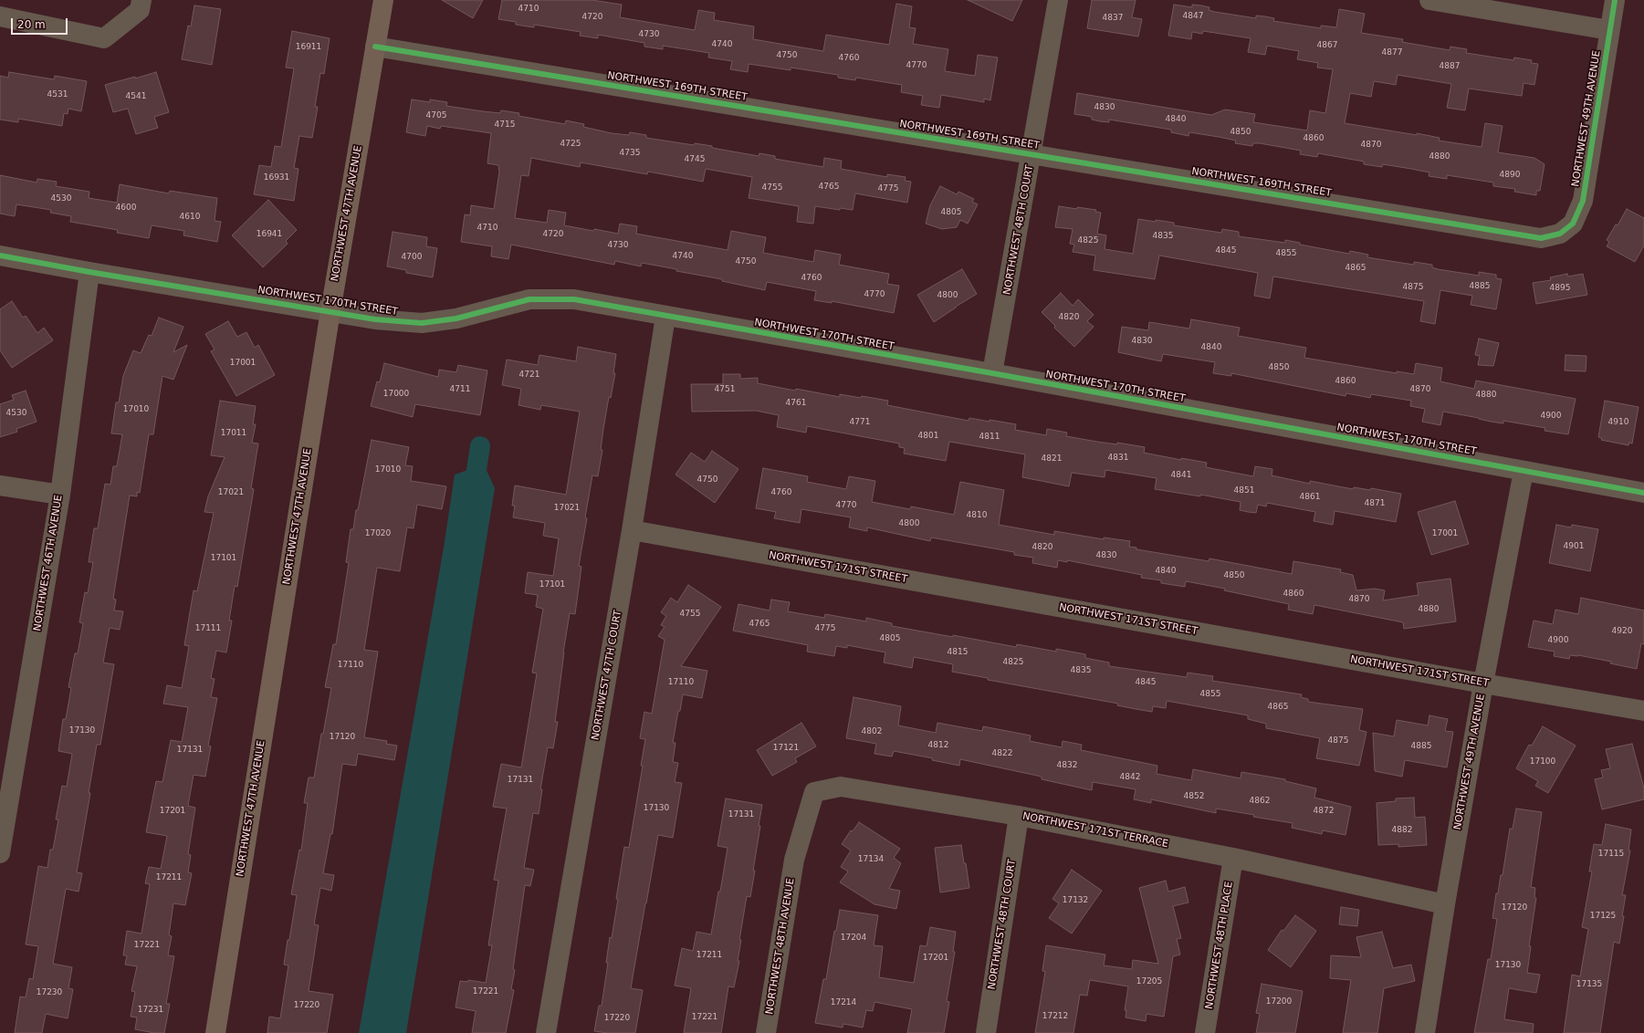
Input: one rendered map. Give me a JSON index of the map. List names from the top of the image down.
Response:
{
  "streets": {
    "main road": ["NORTHWEST 47TH AVENUE"],
    "street": [
      "NORTHWEST 169TH STREET",
      "NORTHWEST 49TH AVENUE",
      "NORTHWEST 48TH COURT",
      "NORTHWEST 170TH STREET",
      "NORTHWEST 46TH AVENUE",
      "NORTHWEST 171ST STREET",
      "NORTHWEST 47TH COURT",
      "NORTHWEST 171ST TERRACE",
      "NORTHWEST 48TH PLACE",
      "NORTHWEST 48TH AVENUE"
    ]
  },
  "crossings": [
    ["NORTHWEST 169TH STREET", "NORTHWEST 49TH AVENUE"],
    ["NORTHWEST 169TH STREET", "NORTHWEST 47TH AVENUE"],
    ["NORTHWEST 169TH STREET", "NORTHWEST 48TH COURT"],
    ["NORTHWEST 49TH AVENUE", "NORTHWEST 170TH STREET"],
    ["NORTHWEST 49TH AVENUE", "NORTHWEST 171ST STREET"],
    ["NORTHWEST 49TH AVENUE", "NORTHWEST 171ST TERRACE"],
    ["NORTHWEST 47TH AVENUE", "NORTHWEST 170TH STREET"],
    ["NORTHWEST 48TH COURT", "NORTHWEST 170TH STREET"],
    ["NORTHWEST 48TH COURT", "NORTHWEST 171ST TERRACE"],
    ["NORTHWEST 170TH STREET", "NORTHWEST 46TH AVENUE"],
    ["NORTHWEST 170TH STREET", "NORTHWEST 47TH COURT"],
    ["NORTHWEST 171ST STREET", "NORTHWEST 47TH COURT"],
    ["NORTHWEST 171ST TERRACE", "NORTHWEST 48TH PLACE"],
    ["NORTHWEST 171ST TERRACE", "NORTHWEST 48TH AVENUE"]
  ],
  "house_numbers": [
    "4710",
    "4847",
    "4720",
    "4837",
    "4730",
    "4740",
    "4867",
    "16911",
    "4877",
    "4750",
    "4760",
    "4770",
    "4887",
    "4531",
    "4541",
    "4830",
    "4705",
    "4840",
    "4715",
    "4850",
    "4860",
    "4725",
    "4870",
    "4735",
    "4880",
    "4745",
    "4890",
    "16931",
    "4765",
    "4755",
    "4775",
    "4530",
    "4600",
    "4805",
    "4610",
    "4710",
    "16941",
    "4720",
    "4835",
    "4825",
    "4730",
    "4845",
    "4855",
    "4740",
    "4700",
    "4750",
    "4865",
    "4760",
    "4885",
    "4875",
    "4895",
    "4770",
    "4800",
    "4820",
    "4830",
    "4840",
    "17001",
    "4850",
    "4721",
    "4860",
    "4711",
    "4751",
    "4870",
    "17000",
    "4880",
    "4761",
    "17010",
    "4530",
    "4900",
    "4771",
    "4910",
    "17011",
    "4801",
    "4811",
    "4831",
    "4821",
    "17010",
    "4841",
    "4750",
    "4851",
    "17021",
    "4760",
    "4861",
    "4871",
    "4770",
    "17021",
    "4810",
    "4800",
    "17020",
    "17001",
    "4901",
    "4820",
    "4830",
    "17101",
    "4840",
    "4850",
    "17101",
    "4860",
    "4870",
    "4880",
    "4755",
    "4765",
    "17111",
    "4775",
    "4920",
    "4805",
    "4900",
    "4815",
    "4825",
    "17110",
    "4835",
    "17110",
    "4845",
    "4855",
    "4865",
    "17130",
    "4802",
    "17120",
    "4875",
    "4812",
    "4885",
    "17121",
    "17131",
    "4822",
    "17100",
    "4832",
    "4842",
    "17131",
    "4852",
    "4862",
    "17130",
    "17201",
    "4872",
    "17131",
    "4882",
    "17115",
    "17134",
    "17211",
    "17132",
    "17120",
    "17125",
    "17204",
    "17221",
    "17211",
    "17201",
    "17130",
    "17205",
    "17135",
    "17221",
    "17230",
    "17200",
    "17214",
    "17220",
    "17231",
    "17212",
    "17221",
    "17220"
  ],
  "scale_bar": "20 m"
}
